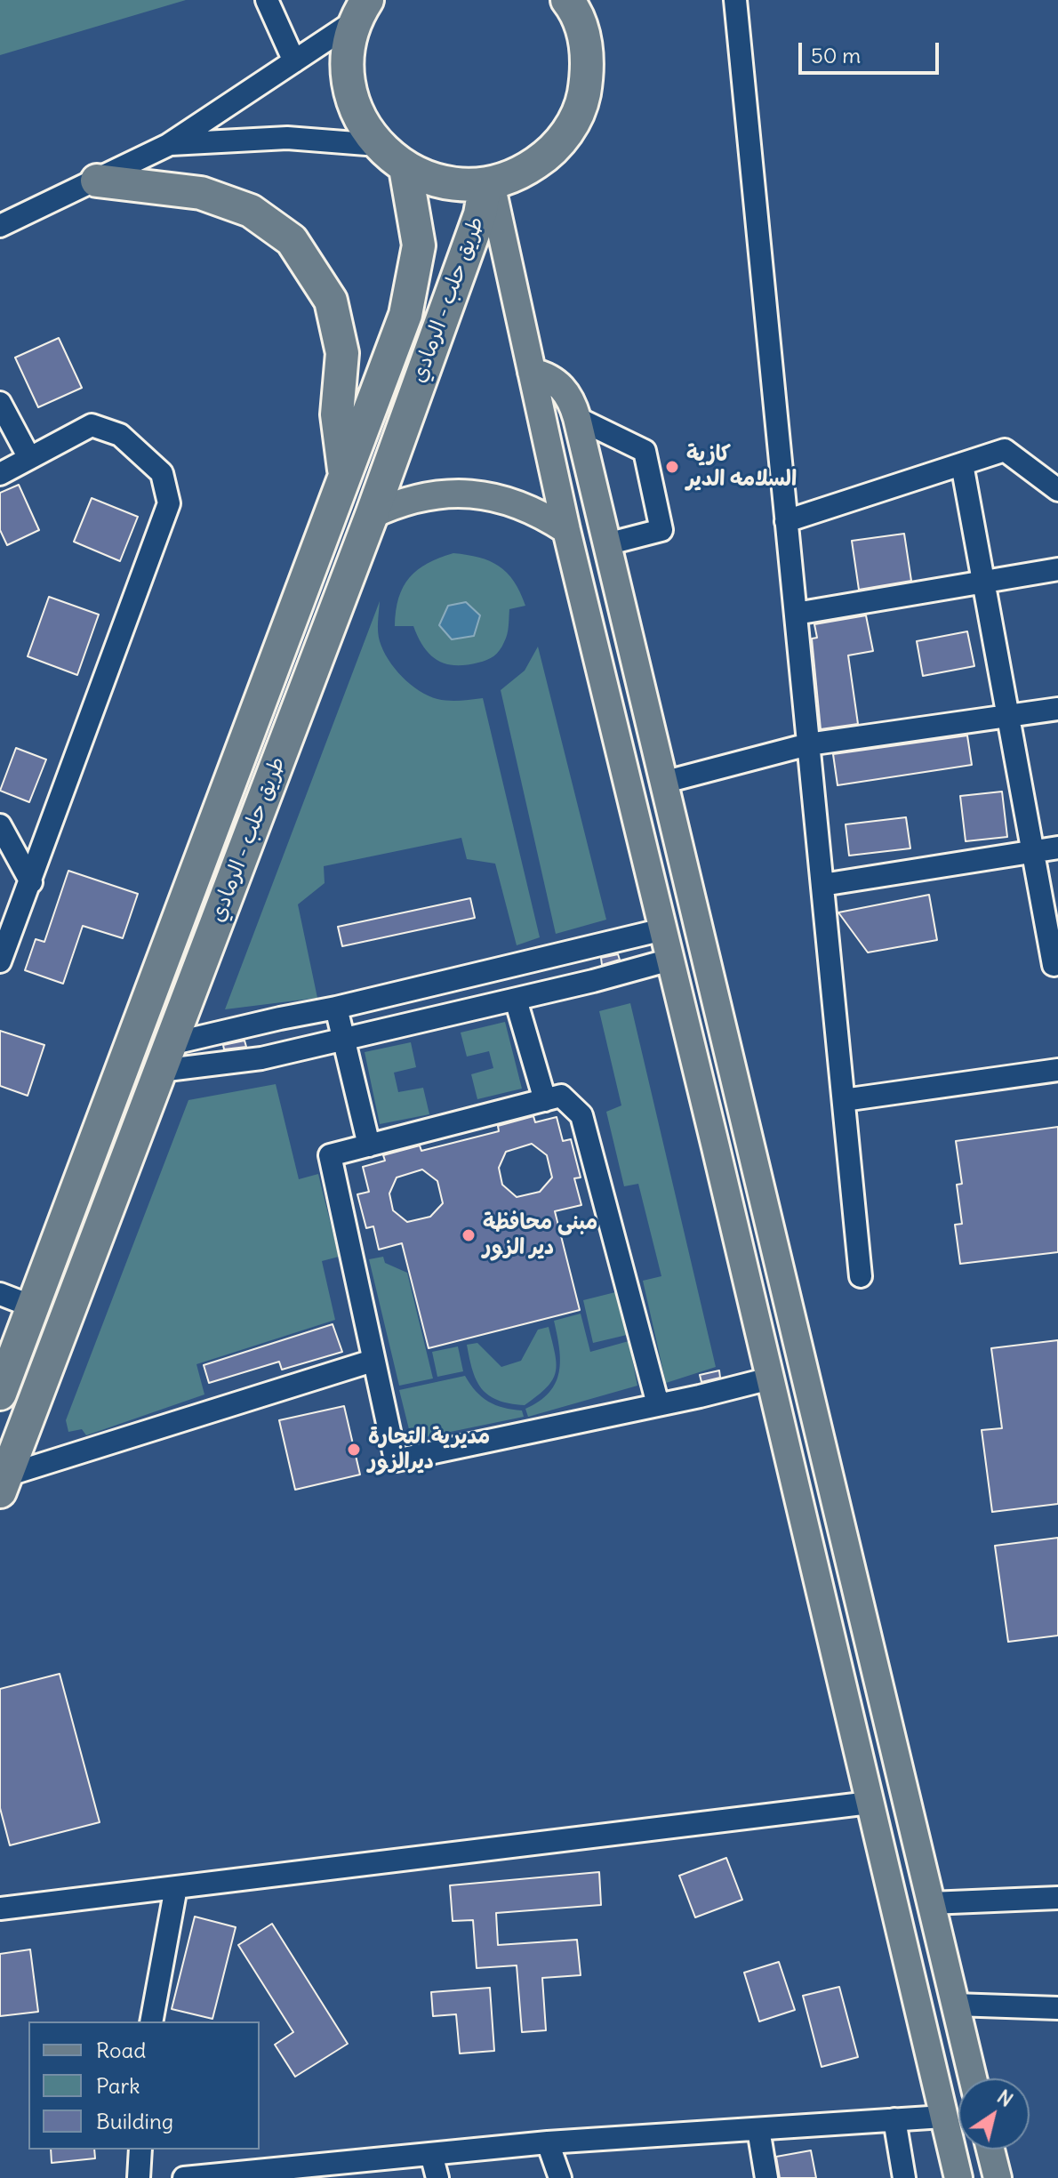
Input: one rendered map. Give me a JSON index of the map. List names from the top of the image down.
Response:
{
  "streets": {
    "highway": ["طريق حلب - الرمادي"]
  },
  "places": ["كازية السلامه الدير", "مبنى محافظة دير الزور", "مديرية التجارة ديرالزور"],
  "legend": ["Road", "Park", "Building"],
  "scale_bar": "50 m",
  "north": "top right"
}
